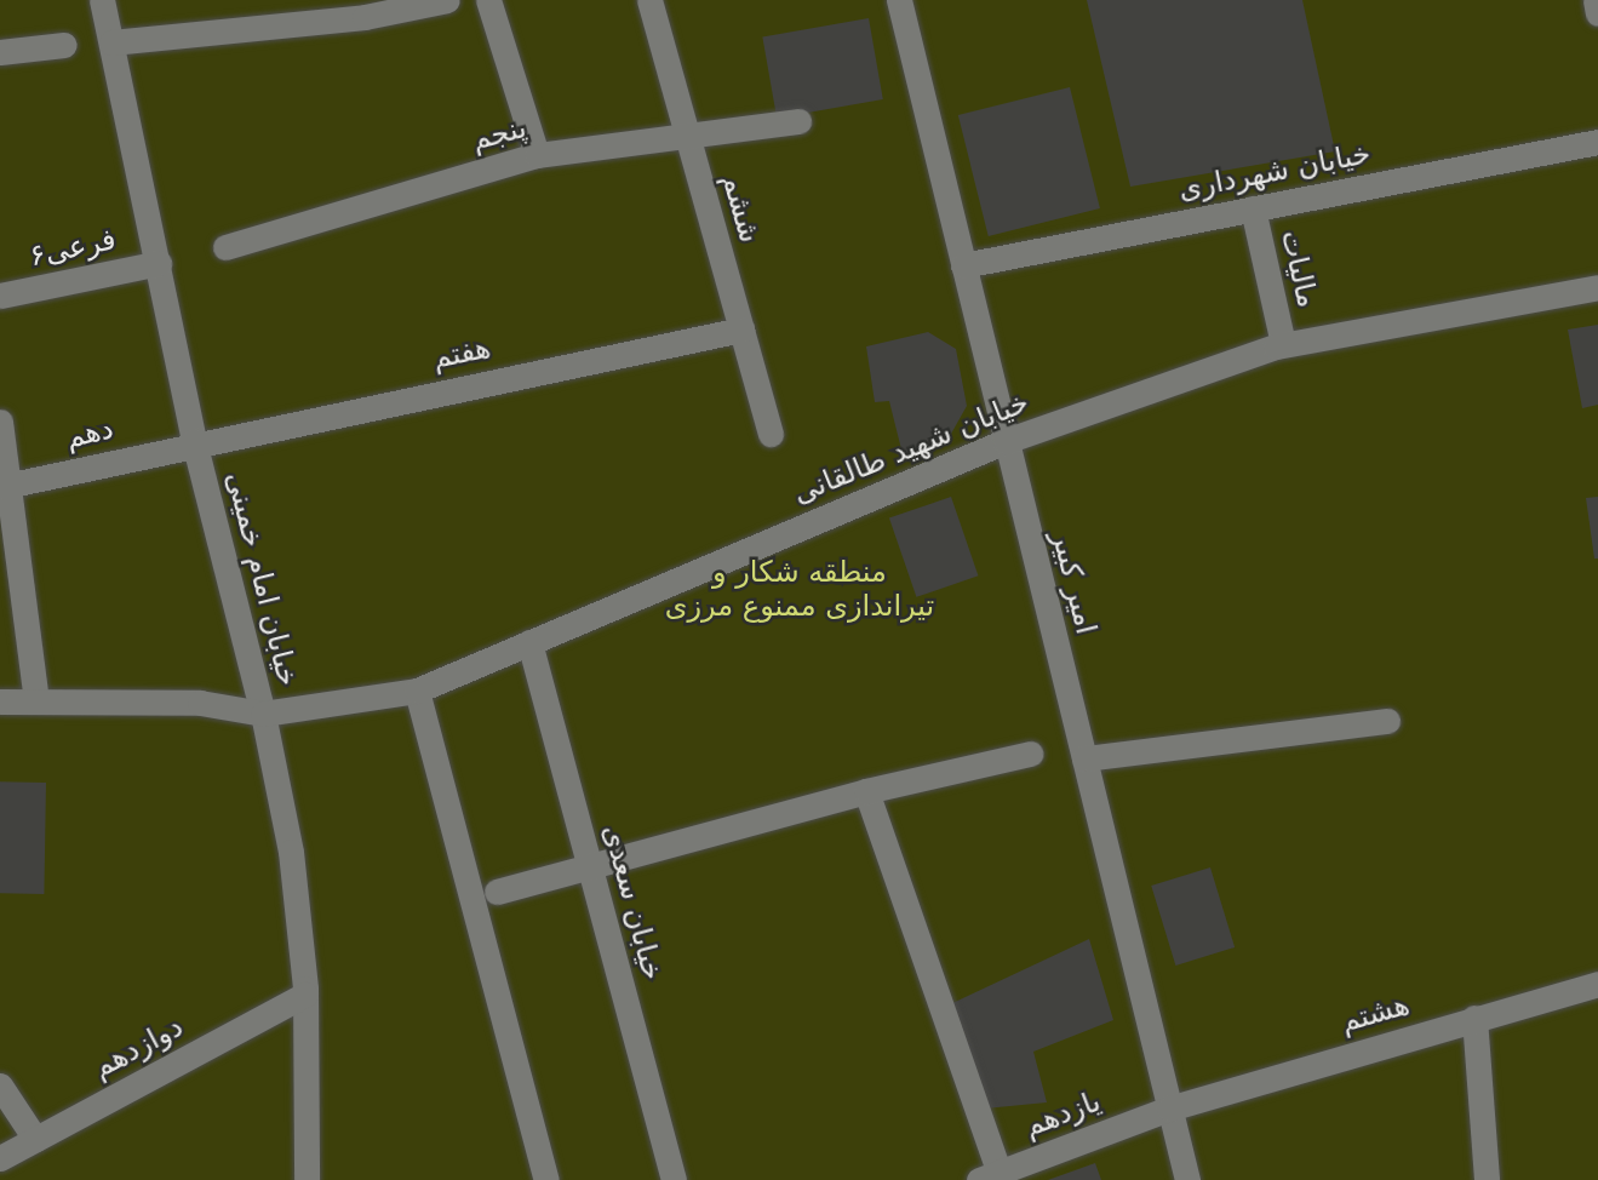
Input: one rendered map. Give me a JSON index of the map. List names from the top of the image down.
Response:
{
  "streets": {
    "street": [
      "پنجم",
      "خیابان شهرداری",
      "ششم",
      "فرعی۶",
      "مالیات",
      "هفتم",
      "دهم",
      "خیابان شهيد طالقانی",
      "خیابان امام خمینی",
      "امیر کبیر",
      "خیابان سعدی",
      "هشتم",
      "دوازدهم",
      "یازدهم"
    ]
  },
  "crossings": [
    ["پنجم", "ششم"],
    ["خیابان شهرداری", "مالیات"],
    ["خیابان شهرداری", "امیر کبیر"],
    ["ششم", "هفتم"],
    ["فرعی۶", "خیابان امام خمینی"],
    ["مالیات", "خیابان شهيد طالقانی"],
    ["هفتم", "دهم"],
    ["هفتم", "خیابان امام خمینی"],
    ["دهم", "خیابان امام خمینی"],
    ["خیابان شهيد طالقانی", "خیابان امام خمینی"],
    ["خیابان شهيد طالقانی", "امیر کبیر"],
    ["خیابان شهيد طالقانی", "خیابان سعدی"],
    ["خیابان امام خمینی", "دوازدهم"],
    ["امیر کبیر", "هشتم"],
    ["امیر کبیر", "یازدهم"],
    ["هشتم", "یازدهم"]
  ],
  "parks": ["منطقه شکار و تیراندازی ممنوع مرزی"]
}
